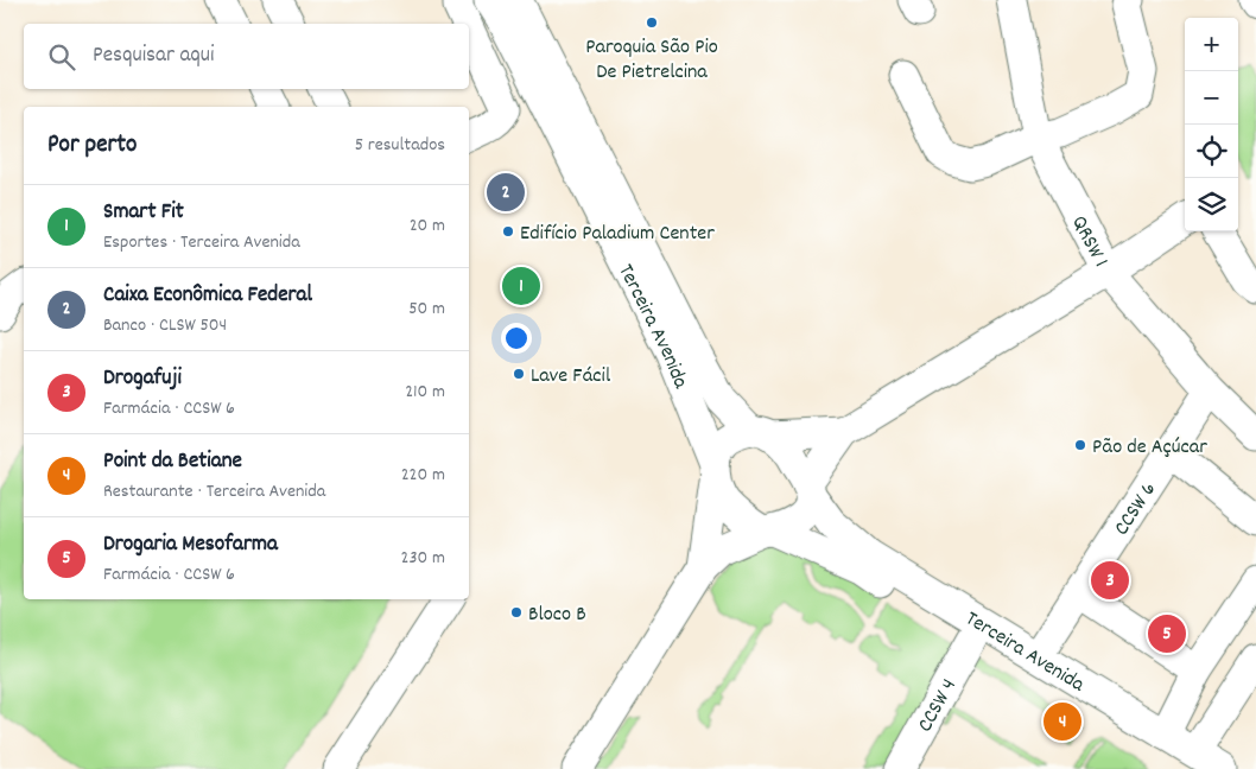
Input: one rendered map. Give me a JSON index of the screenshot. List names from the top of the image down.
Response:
{
  "streets": {
    "street": [
      "QRSW 1",
      "Terceira Avenida",
      "CCSW 6",
      "CCSW 4"
    ]
  },
  "crossings": [
    ["QRSW 1", "CCSW 6"],
    ["Terceira Avenida", "CCSW 6"],
    ["Terceira Avenida", "CCSW 4"]
  ],
  "places": [
    "Paroquia São Pio De Pietrelcina",
    "Edifício Paladium Center",
    "Lave Fácil",
    "Pão de Açúcar",
    "Bloco B"
  ],
  "page": {
    "map_buttons": ["+", "−"],
    "search": "Pesquisar aqui",
    "heading": ["Por perto", "5 resultados"],
    "pins": [
      "2",
      "1",
      "3",
      "5",
      "4"
    ],
    "list": [
      {
        "mark": "1",
        "name": "Smart Fit",
        "note": "Esportes · Terceira Avenida",
        "value": "20 m"
      },
      {
        "mark": "2",
        "name": "Caixa Econômica Federal",
        "note": "Banco · CLSW 504",
        "value": "50 m"
      },
      {
        "mark": "3",
        "name": "Drogafuji",
        "note": "Farmácia · CCSW 6",
        "value": "210 m"
      },
      {
        "mark": "4",
        "name": "Point da Betiane",
        "note": "Restaurante · Terceira Avenida",
        "value": "220 m"
      },
      {
        "mark": "5",
        "name": "Drogaria Mesofarma",
        "note": "Farmácia · CCSW 6",
        "value": "230 m"
      }
    ]
  }
}
